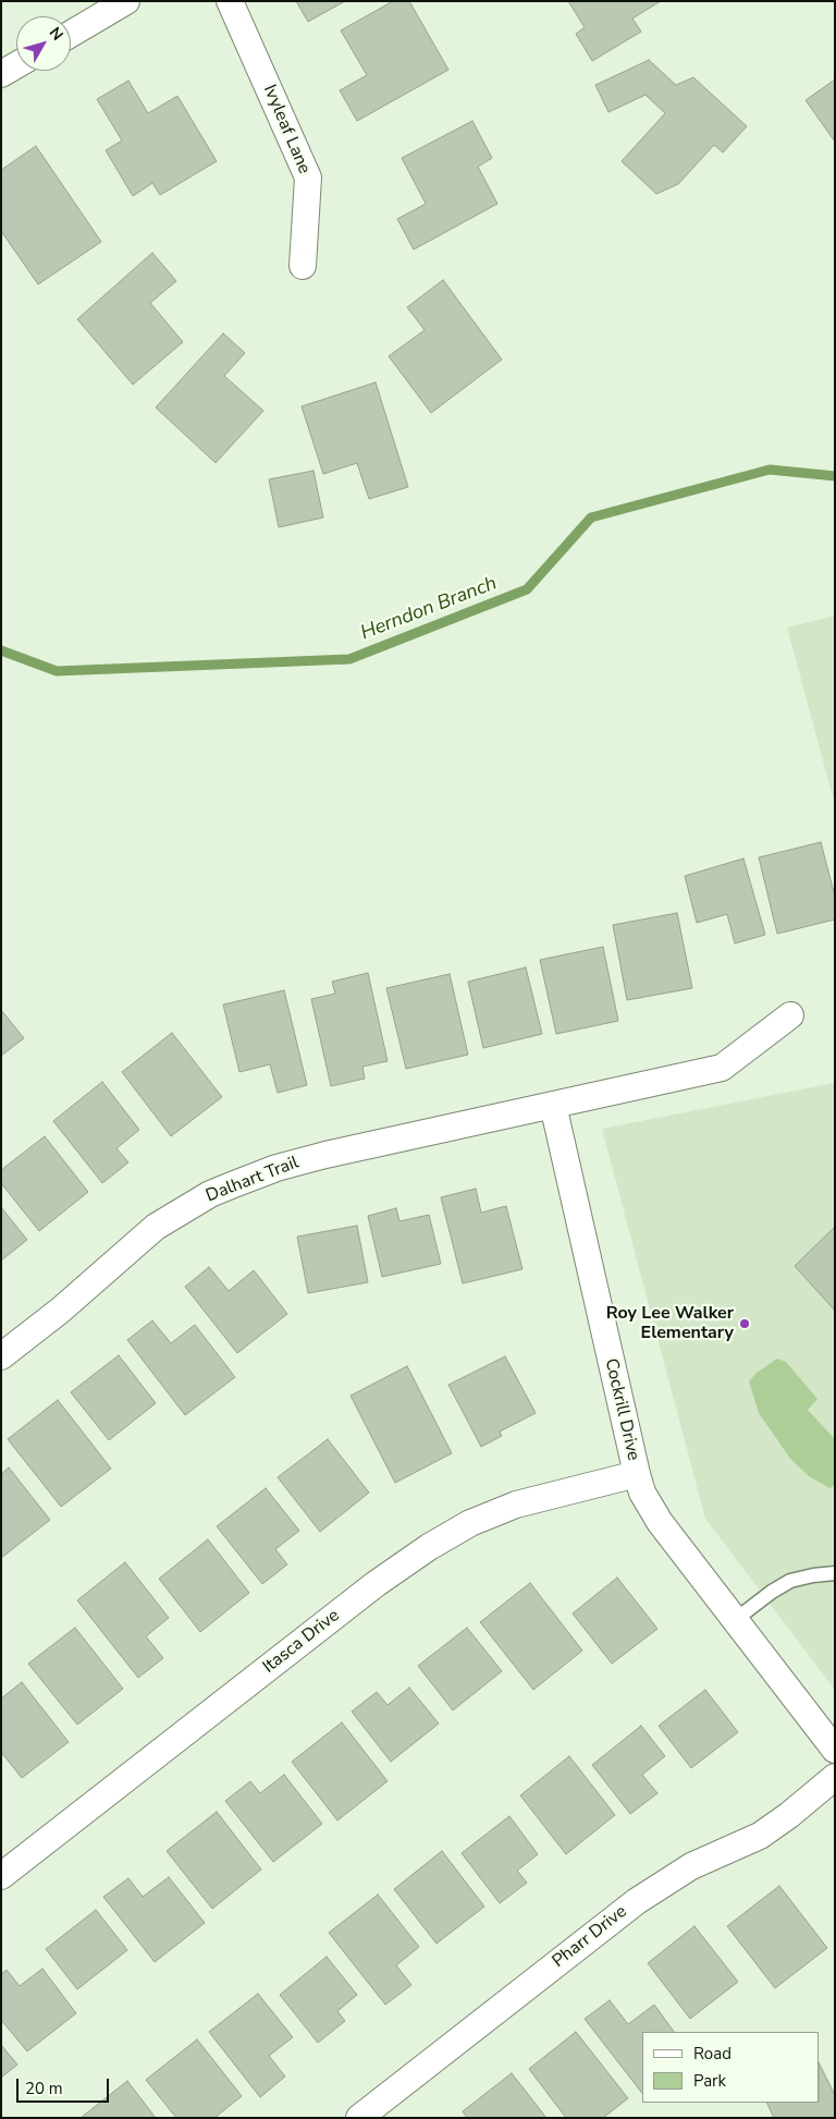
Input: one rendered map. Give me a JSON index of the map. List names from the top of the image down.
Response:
{
  "streets": {
    "street": [
      "Ivyleaf Lane",
      "Dalhart Trail",
      "Cockrill Drive",
      "Itasca Drive",
      "Pharr Drive"
    ]
  },
  "crossings": [
    ["Dalhart Trail", "Cockrill Drive"],
    ["Cockrill Drive", "Itasca Drive"]
  ],
  "water": ["Herndon Branch"],
  "places": ["Roy Lee Walker Elementary"],
  "legend": ["Road", "Park"],
  "scale_bar": "20 m",
  "north": "top right"
}
